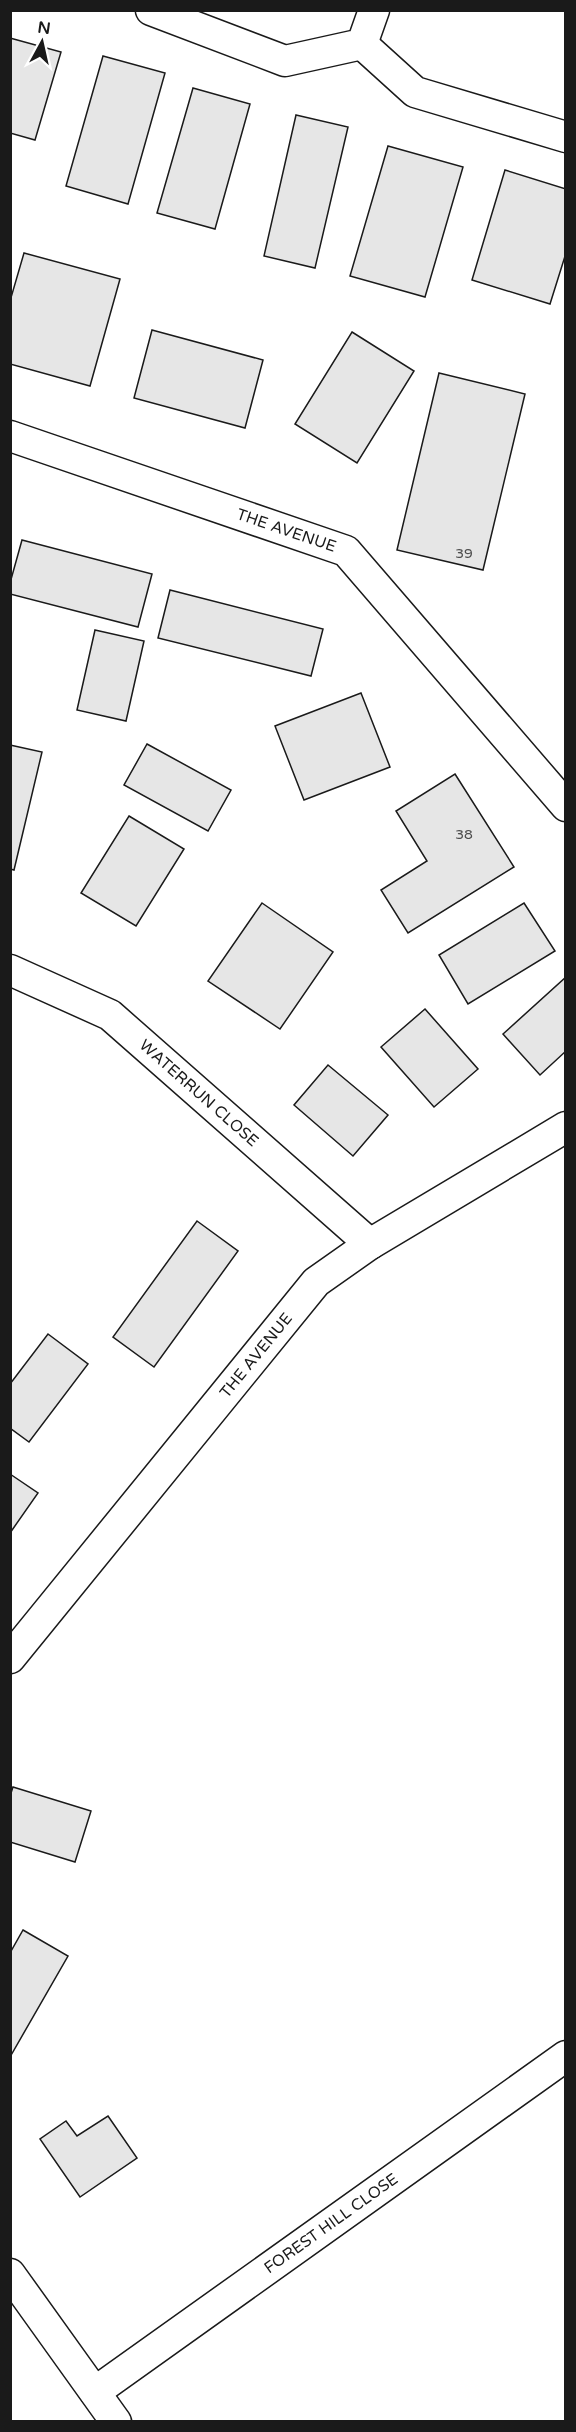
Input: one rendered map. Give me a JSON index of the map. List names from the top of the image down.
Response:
{
  "streets": {
    "street": ["THE AVENUE", "WATERRUN CLOSE", "FOREST HILL CLOSE"]
  },
  "crossings": [
    ["THE AVENUE", "WATERRUN CLOSE"]
  ],
  "house_numbers": ["39", "38"],
  "north": "top"
}
